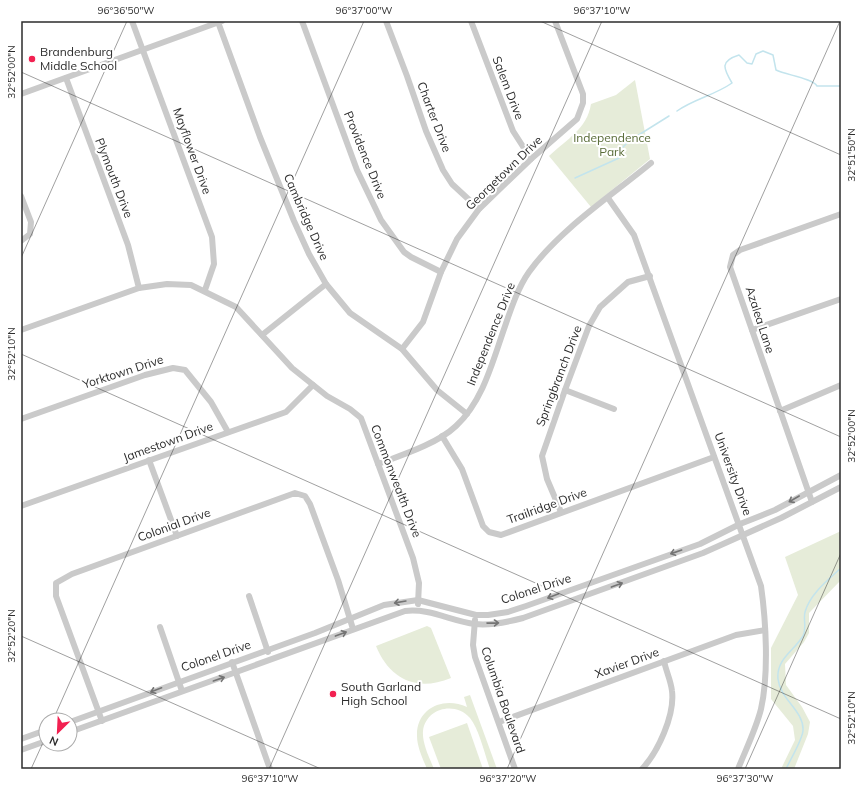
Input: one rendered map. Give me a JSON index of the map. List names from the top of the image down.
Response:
{
  "streets": {
    "street": [
      "Salem Drive",
      "Charter Drive",
      "Mayflower Drive",
      "Providence Drive",
      "Georgetown Drive",
      "Plymouth Drive",
      "Cambridge Drive",
      "Azalea Lane",
      "Independence Drive",
      "Yorktown Drive",
      "Springbranch Drive",
      "Jamestown Drive",
      "University Drive",
      "Commonwealth Drive",
      "Trailridge Drive",
      "Colonial Drive",
      "Colonel Drive",
      "Xavier Drive",
      "Columbia Boulevard"
    ]
  },
  "crossings": [
    ["Salem Drive", "Georgetown Drive"],
    ["Charter Drive", "Georgetown Drive"],
    ["Mayflower Drive", "Commonwealth Drive"],
    ["Providence Drive", "Georgetown Drive"],
    ["Georgetown Drive", "Cambridge Drive"],
    ["Plymouth Drive", "Commonwealth Drive"],
    ["Cambridge Drive", "Independence Drive"],
    ["Azalea Lane", "Colonel Drive"],
    ["Independence Drive", "University Drive"],
    ["Independence Drive", "Commonwealth Drive"],
    ["Independence Drive", "Trailridge Drive"],
    ["Yorktown Drive", "Jamestown Drive"],
    ["Springbranch Drive", "University Drive"],
    ["Springbranch Drive", "Trailridge Drive"],
    ["Jamestown Drive", "Commonwealth Drive"],
    ["University Drive", "Trailridge Drive"],
    ["University Drive", "Colonel Drive"],
    ["University Drive", "Xavier Drive"],
    ["Commonwealth Drive", "Colonel Drive"],
    ["Colonial Drive", "Colonel Drive"],
    ["Colonel Drive", "Columbia Boulevard"],
    ["Xavier Drive", "Columbia Boulevard"]
  ],
  "parks": ["Independence Park"],
  "places": ["Brandenburg Middle School", "South Garland High School"],
  "north": "bottom left",
  "coordinates": [
    "96°36'50\"W",
    "96°37'00\"W",
    "96°37'10\"W",
    "32°52'00\"N",
    "32°51'50\"N",
    "32°52'10\"N",
    "32°52'20\"N",
    "96°37'20\"W",
    "96°37'30\"W"
  ]
}
